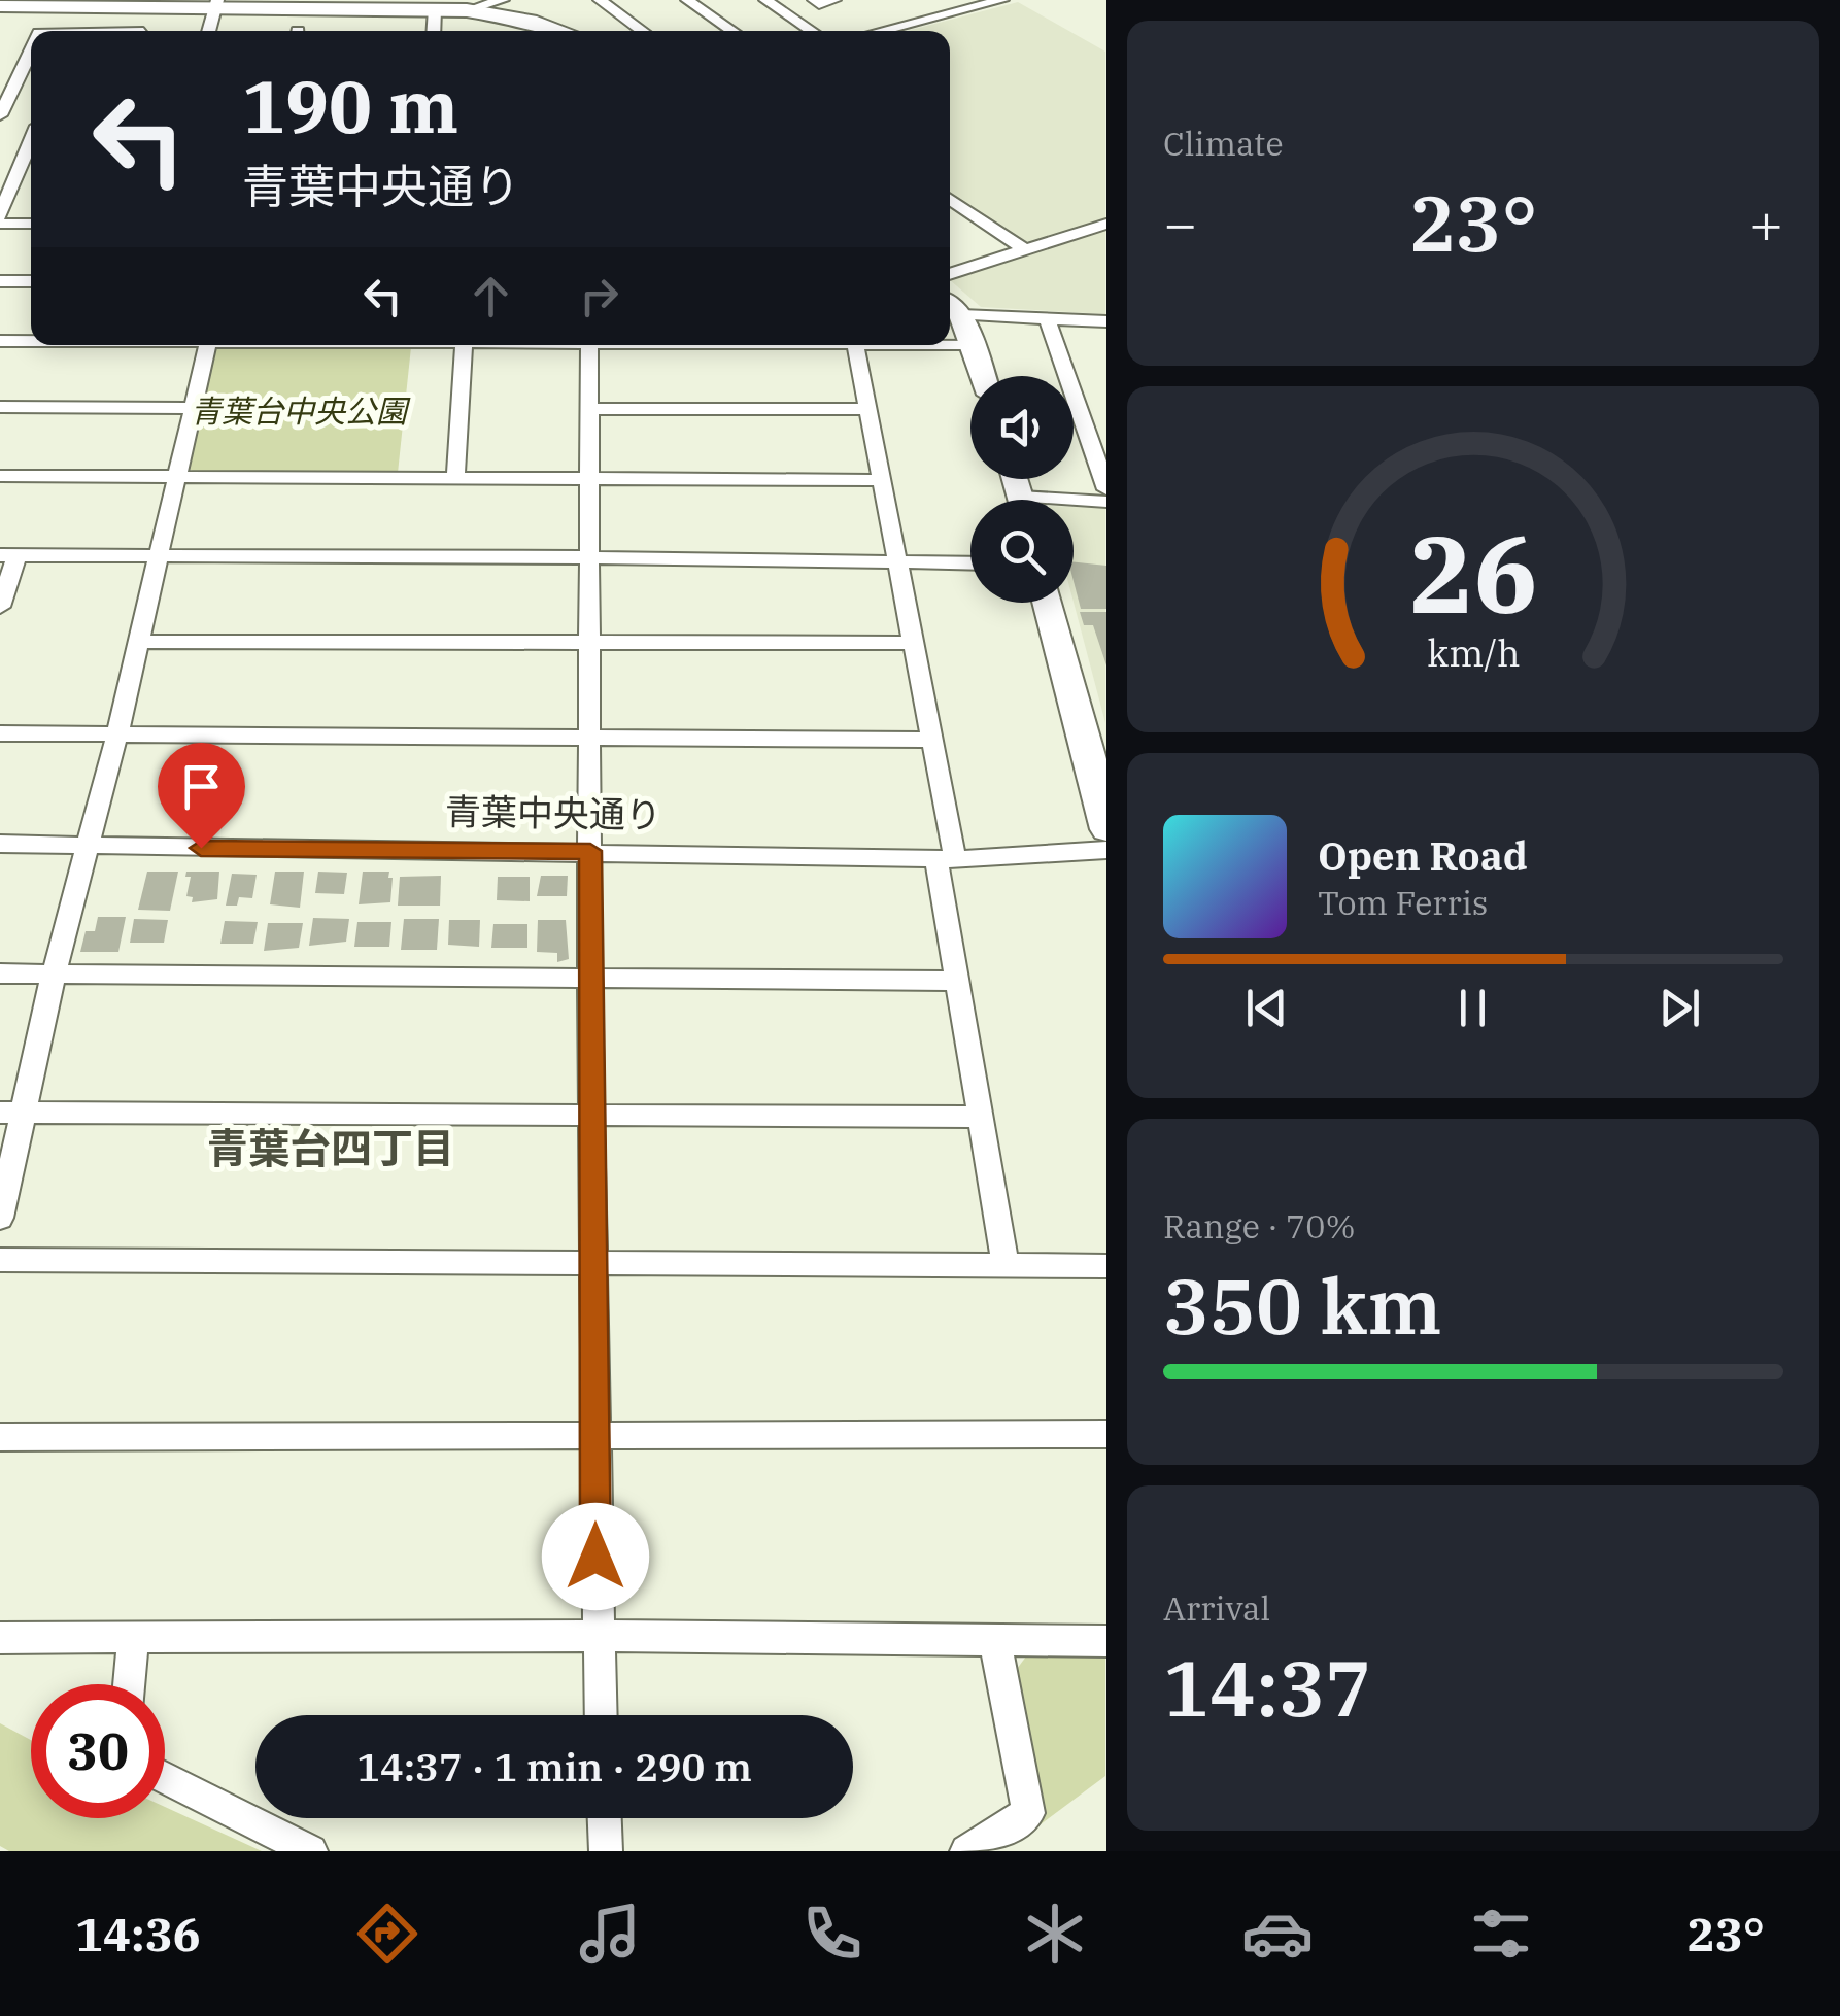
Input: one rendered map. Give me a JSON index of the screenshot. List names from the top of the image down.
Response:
{
  "streets": {
    "street": ["青葉中央通り"]
  },
  "districts": ["青葉台四丁目"],
  "parks": ["青葉台中央公園"],
  "page": {
    "tile": [
      "Climate",
      ["Range · 70%", "350 km"],
      ["Arrival", "14:37"]
    ],
    "turn": ["190 m", "青葉中央通り"],
    "heat": ["−", "23°", "+"],
    "song": ["Open Road", "Tom Ferris"],
    "limit": "30",
    "trip": "14:37 · 1 min · 290 m",
    "tabs": ["14:36", "23°"],
    "gauge": ["26", "km/h"]
  }
}
